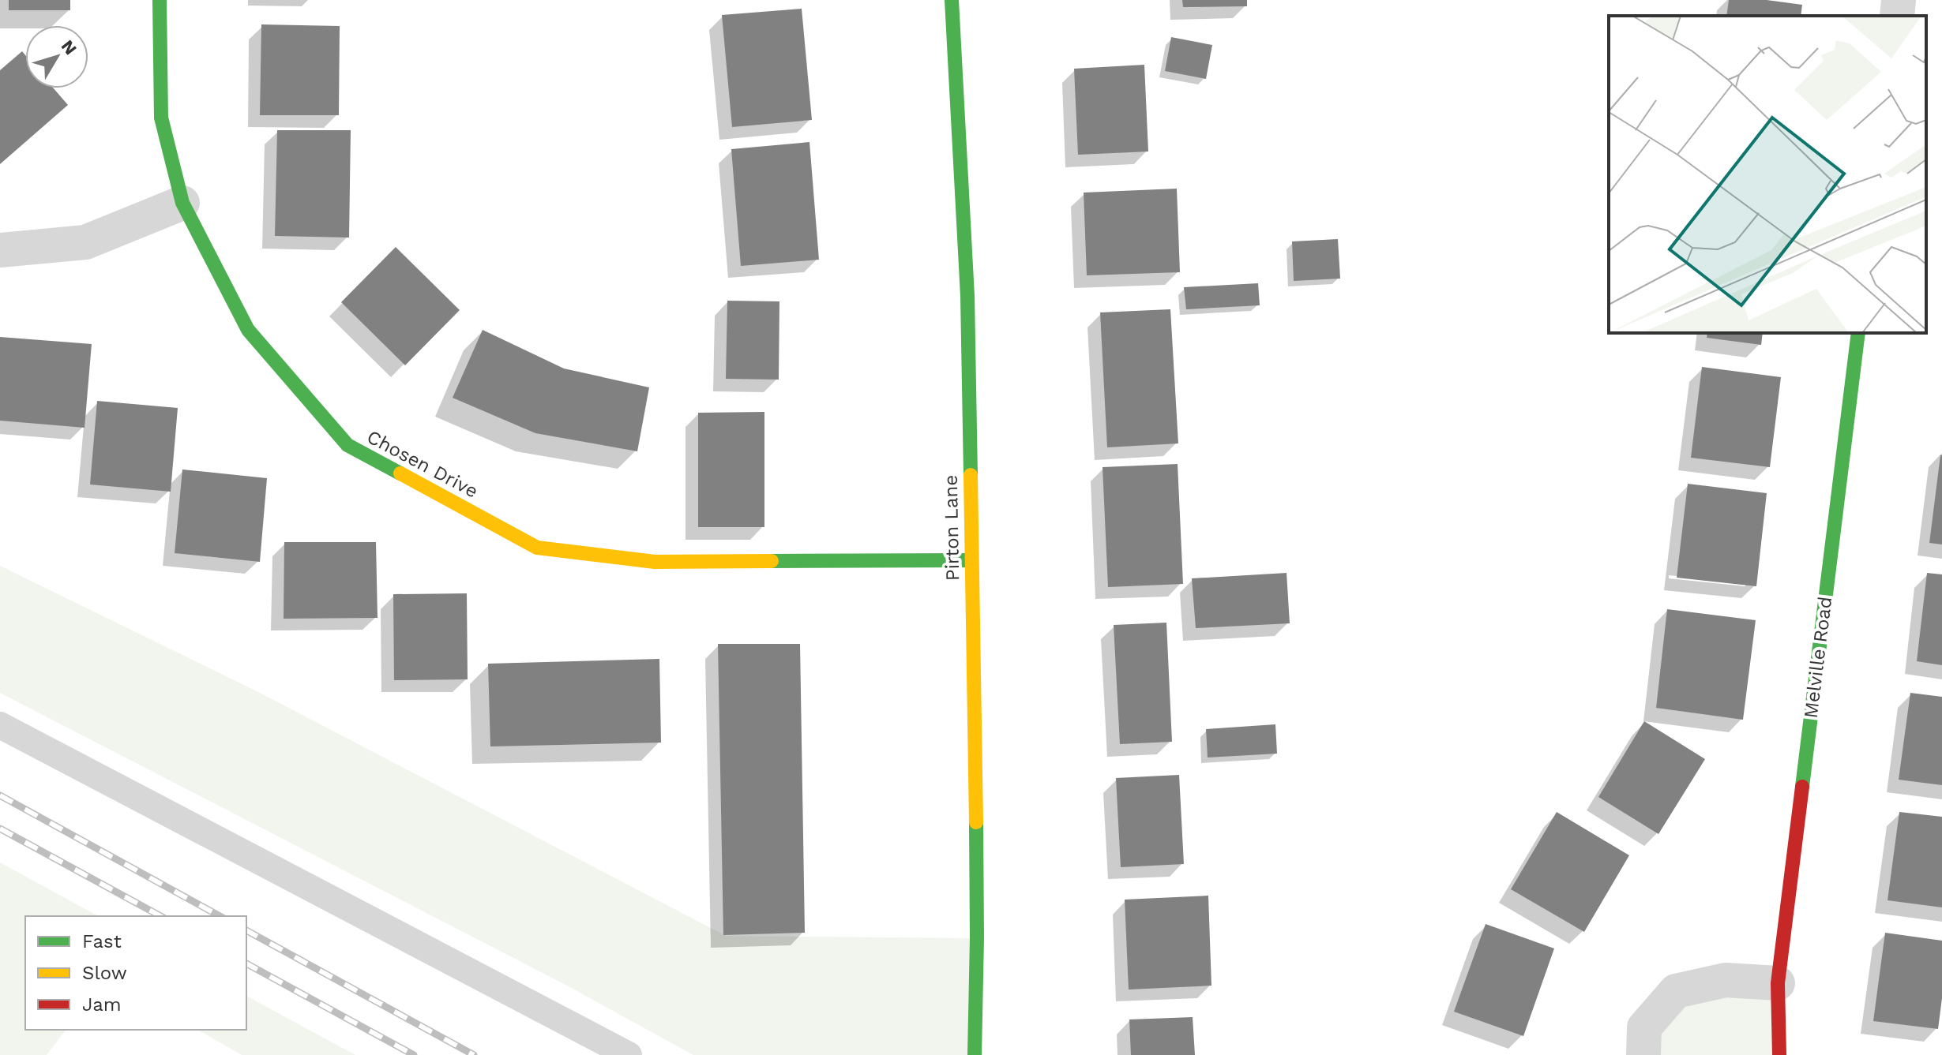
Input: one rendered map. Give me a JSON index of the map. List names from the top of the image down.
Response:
{
  "streets": {
    "street": ["Chosen Drive", "Pirton Lane", "Melville Road"]
  },
  "crossings": [
    ["Chosen Drive", "Pirton Lane"]
  ],
  "legend": ["Fast", "Slow", "Jam"],
  "north": "top right"
}
